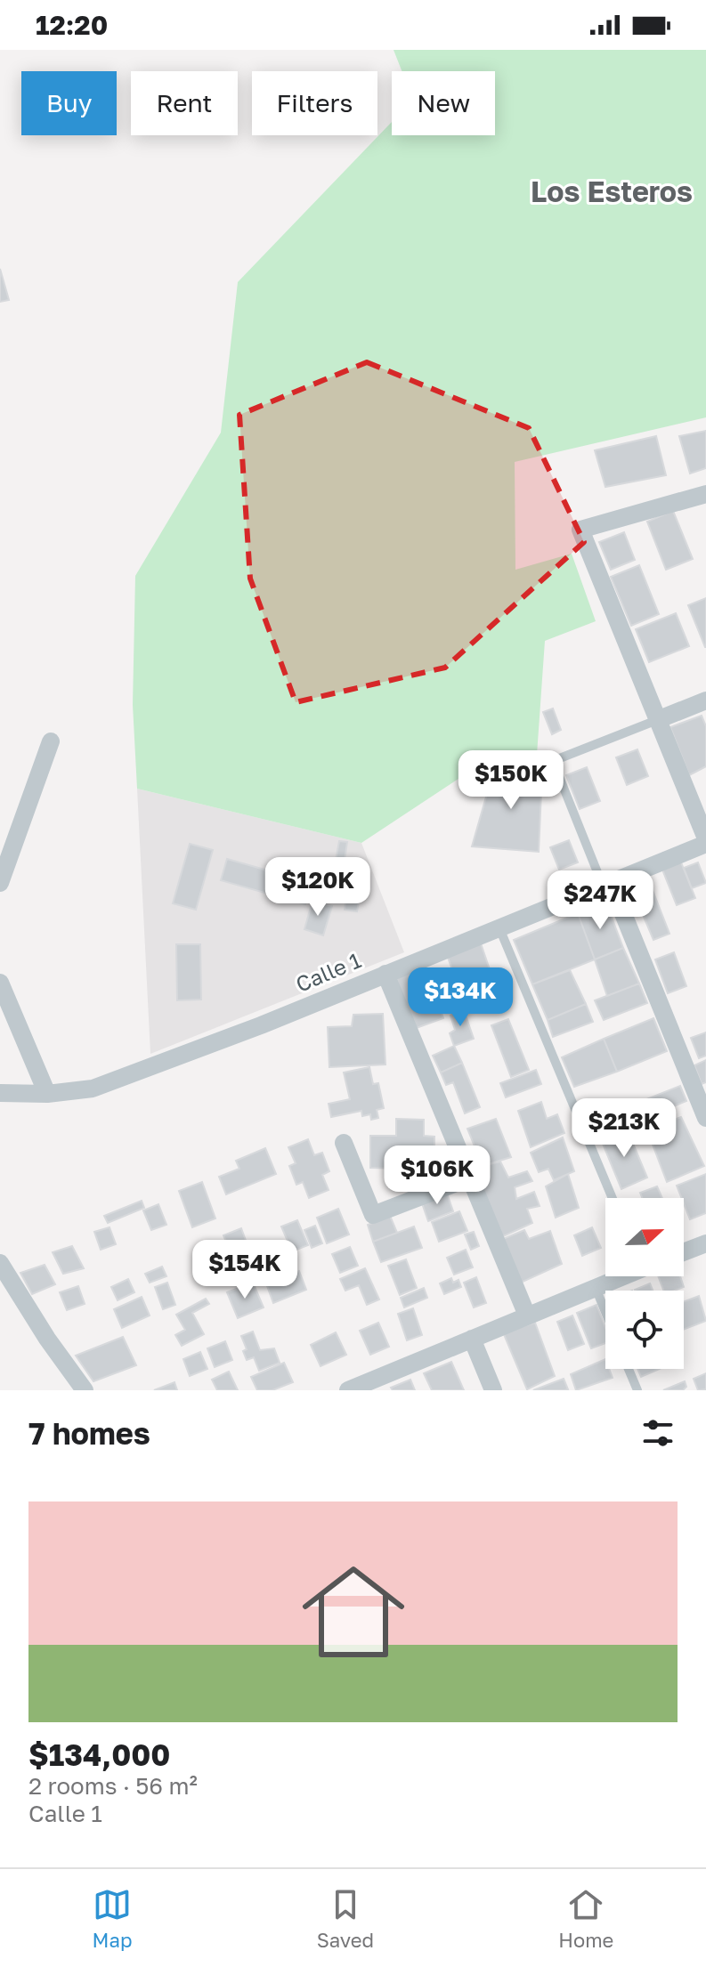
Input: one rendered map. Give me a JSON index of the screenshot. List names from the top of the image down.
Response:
{
  "streets": {
    "street": ["Calle 1"]
  },
  "districts": ["Los Esteros"],
  "north": "right",
  "page": {
    "status": "12:20",
    "chip": [
      "Buy",
      "Rent",
      "Filters",
      "New"
    ],
    "price": [
      "$150K",
      "$120K",
      "$247K",
      "$134K",
      "$213K",
      "$106K",
      "$154K"
    ],
    "heading": "7 homes",
    "list": [
      {
        "name": "$134,000",
        "note": "2 rooms · 56 m² · Calle 1"
      }
    ],
    "tabs": ["Map", "Saved", "Home"]
  }
}
